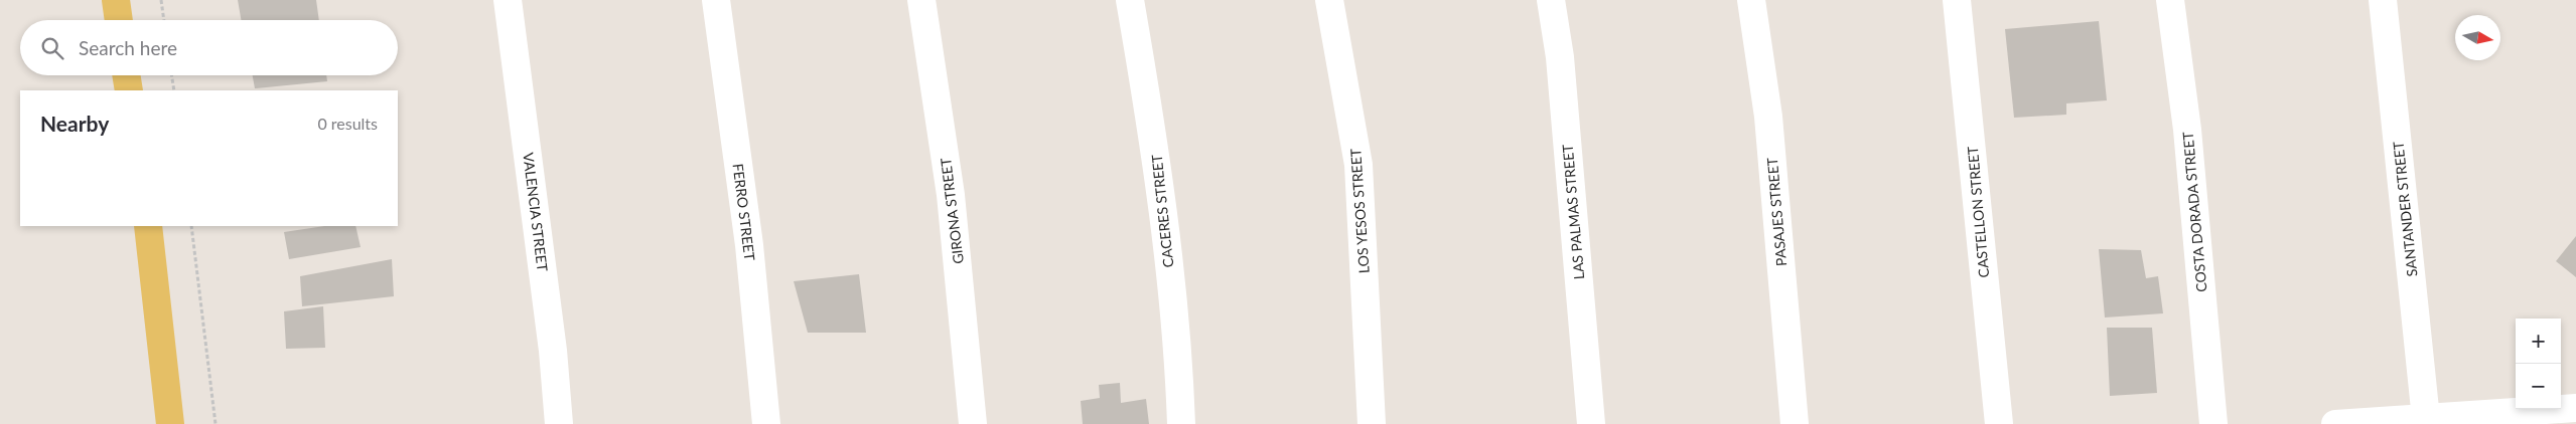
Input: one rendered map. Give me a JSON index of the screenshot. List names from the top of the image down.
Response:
{
  "streets": {
    "street": [
      "SANTANDER STREET",
      "GIRONA STREET",
      "CACERES STREET",
      "LOS YESOS STREET",
      "VALENCIA STREET",
      "FERRO STREET",
      "LAS PALMAS STREET",
      "PASAJES STREET",
      "CASTELLON STREET",
      "COSTA DORADA STREET"
    ]
  },
  "north": "right",
  "page": {
    "search": "Search here",
    "heading": ["Nearby", "0 results"],
    "map_buttons": ["+", "−"]
  }
}
